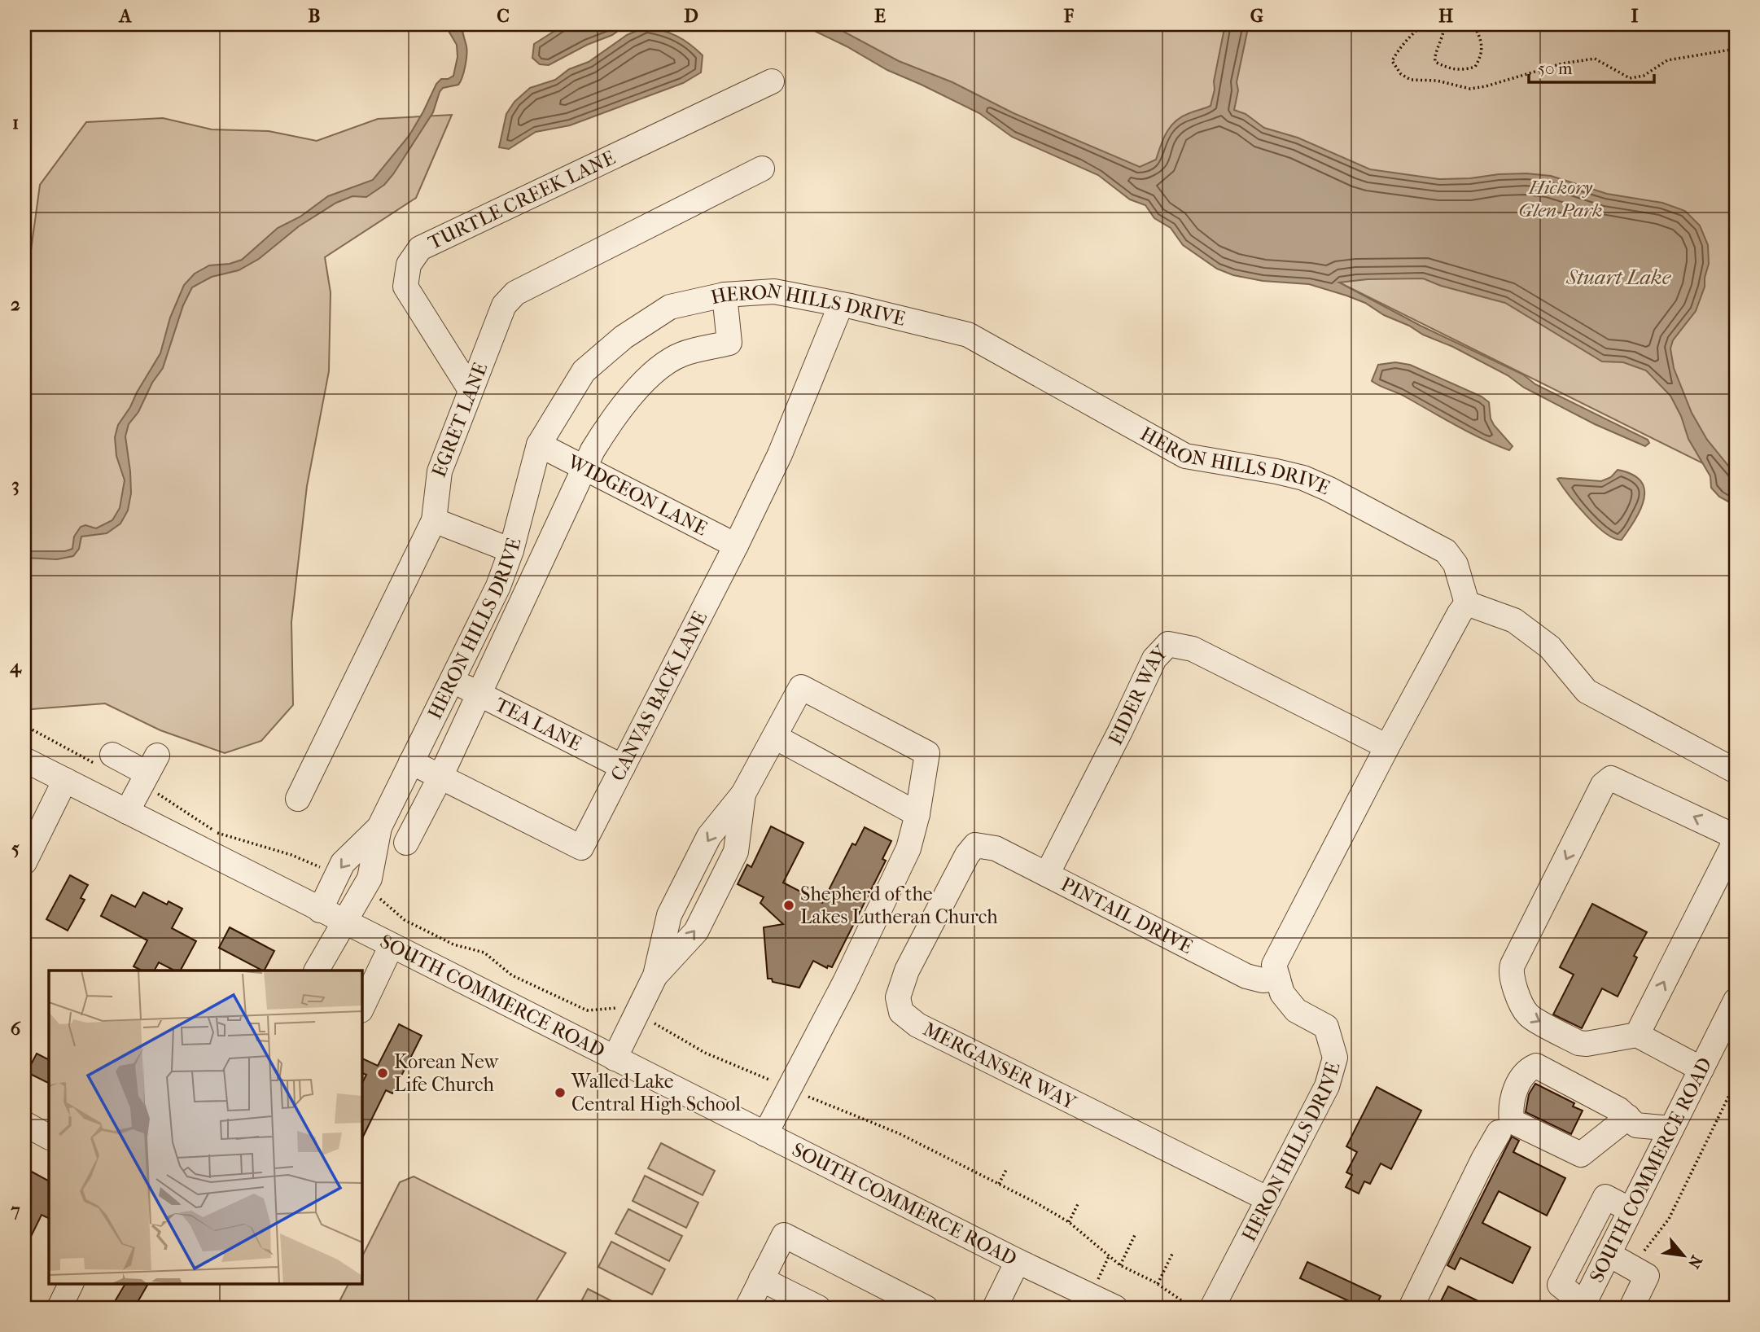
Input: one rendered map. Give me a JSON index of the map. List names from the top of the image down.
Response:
{
  "streets": {
    "street": [
      "TURTLE CREEK LANE",
      "HERON HILLS DRIVE",
      "EGRET LANE",
      "WIDGEON LANE",
      "CANVAS BACK LANE",
      "EIDER WAY",
      "TEA LANE",
      "PINTAIL DRIVE",
      "SOUTH COMMERCE ROAD",
      "MERGANSER WAY"
    ]
  },
  "crossings": [
    ["TURTLE CREEK LANE", "EGRET LANE"],
    ["HERON HILLS DRIVE", "WIDGEON LANE"],
    ["HERON HILLS DRIVE", "CANVAS BACK LANE"],
    ["HERON HILLS DRIVE", "TEA LANE"],
    ["HERON HILLS DRIVE", "PINTAIL DRIVE"],
    ["HERON HILLS DRIVE", "SOUTH COMMERCE ROAD"],
    ["HERON HILLS DRIVE", "MERGANSER WAY"],
    ["WIDGEON LANE", "CANVAS BACK LANE"],
    ["CANVAS BACK LANE", "TEA LANE"],
    ["EIDER WAY", "PINTAIL DRIVE"],
    ["PINTAIL DRIVE", "MERGANSER WAY"]
  ],
  "water": ["Stuart Lake"],
  "parks": ["Hickory Glen Park"],
  "places": ["Shepherd of the Lakes Lutheran Church", "Korean New Life Church", "Walled Lake Central High School"],
  "scale_bar": "50 m",
  "north": "bottom right",
  "grid": {
    "columns": [
      "A",
      "B",
      "C",
      "D",
      "E",
      "F",
      "G",
      "H",
      "I"
    ],
    "rows": [
      "1",
      "2",
      "3",
      "4",
      "5",
      "6",
      "7"
    ]
  }
}
